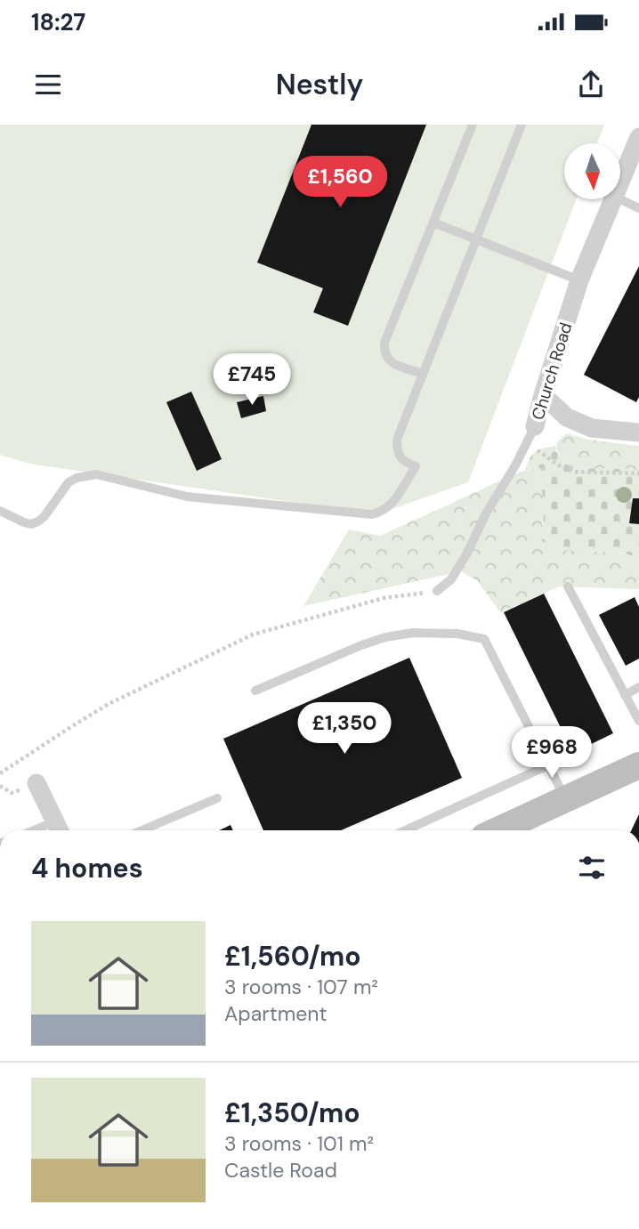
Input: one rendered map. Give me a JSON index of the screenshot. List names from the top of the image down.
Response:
{
  "streets": {
    "street": ["Church Road"]
  },
  "north": "bottom",
  "page": {
    "status": "18:27",
    "header": "Nestly",
    "price": [
      "£1,560",
      "£745",
      "£1,350",
      "£968"
    ],
    "heading": "4 homes",
    "list": [
      {
        "name": "£1,560/mo",
        "note": "3 rooms · 107 m² · Apartment"
      },
      {
        "name": "£1,350/mo",
        "note": "3 rooms · 101 m² · Castle Road"
      }
    ]
  }
}
